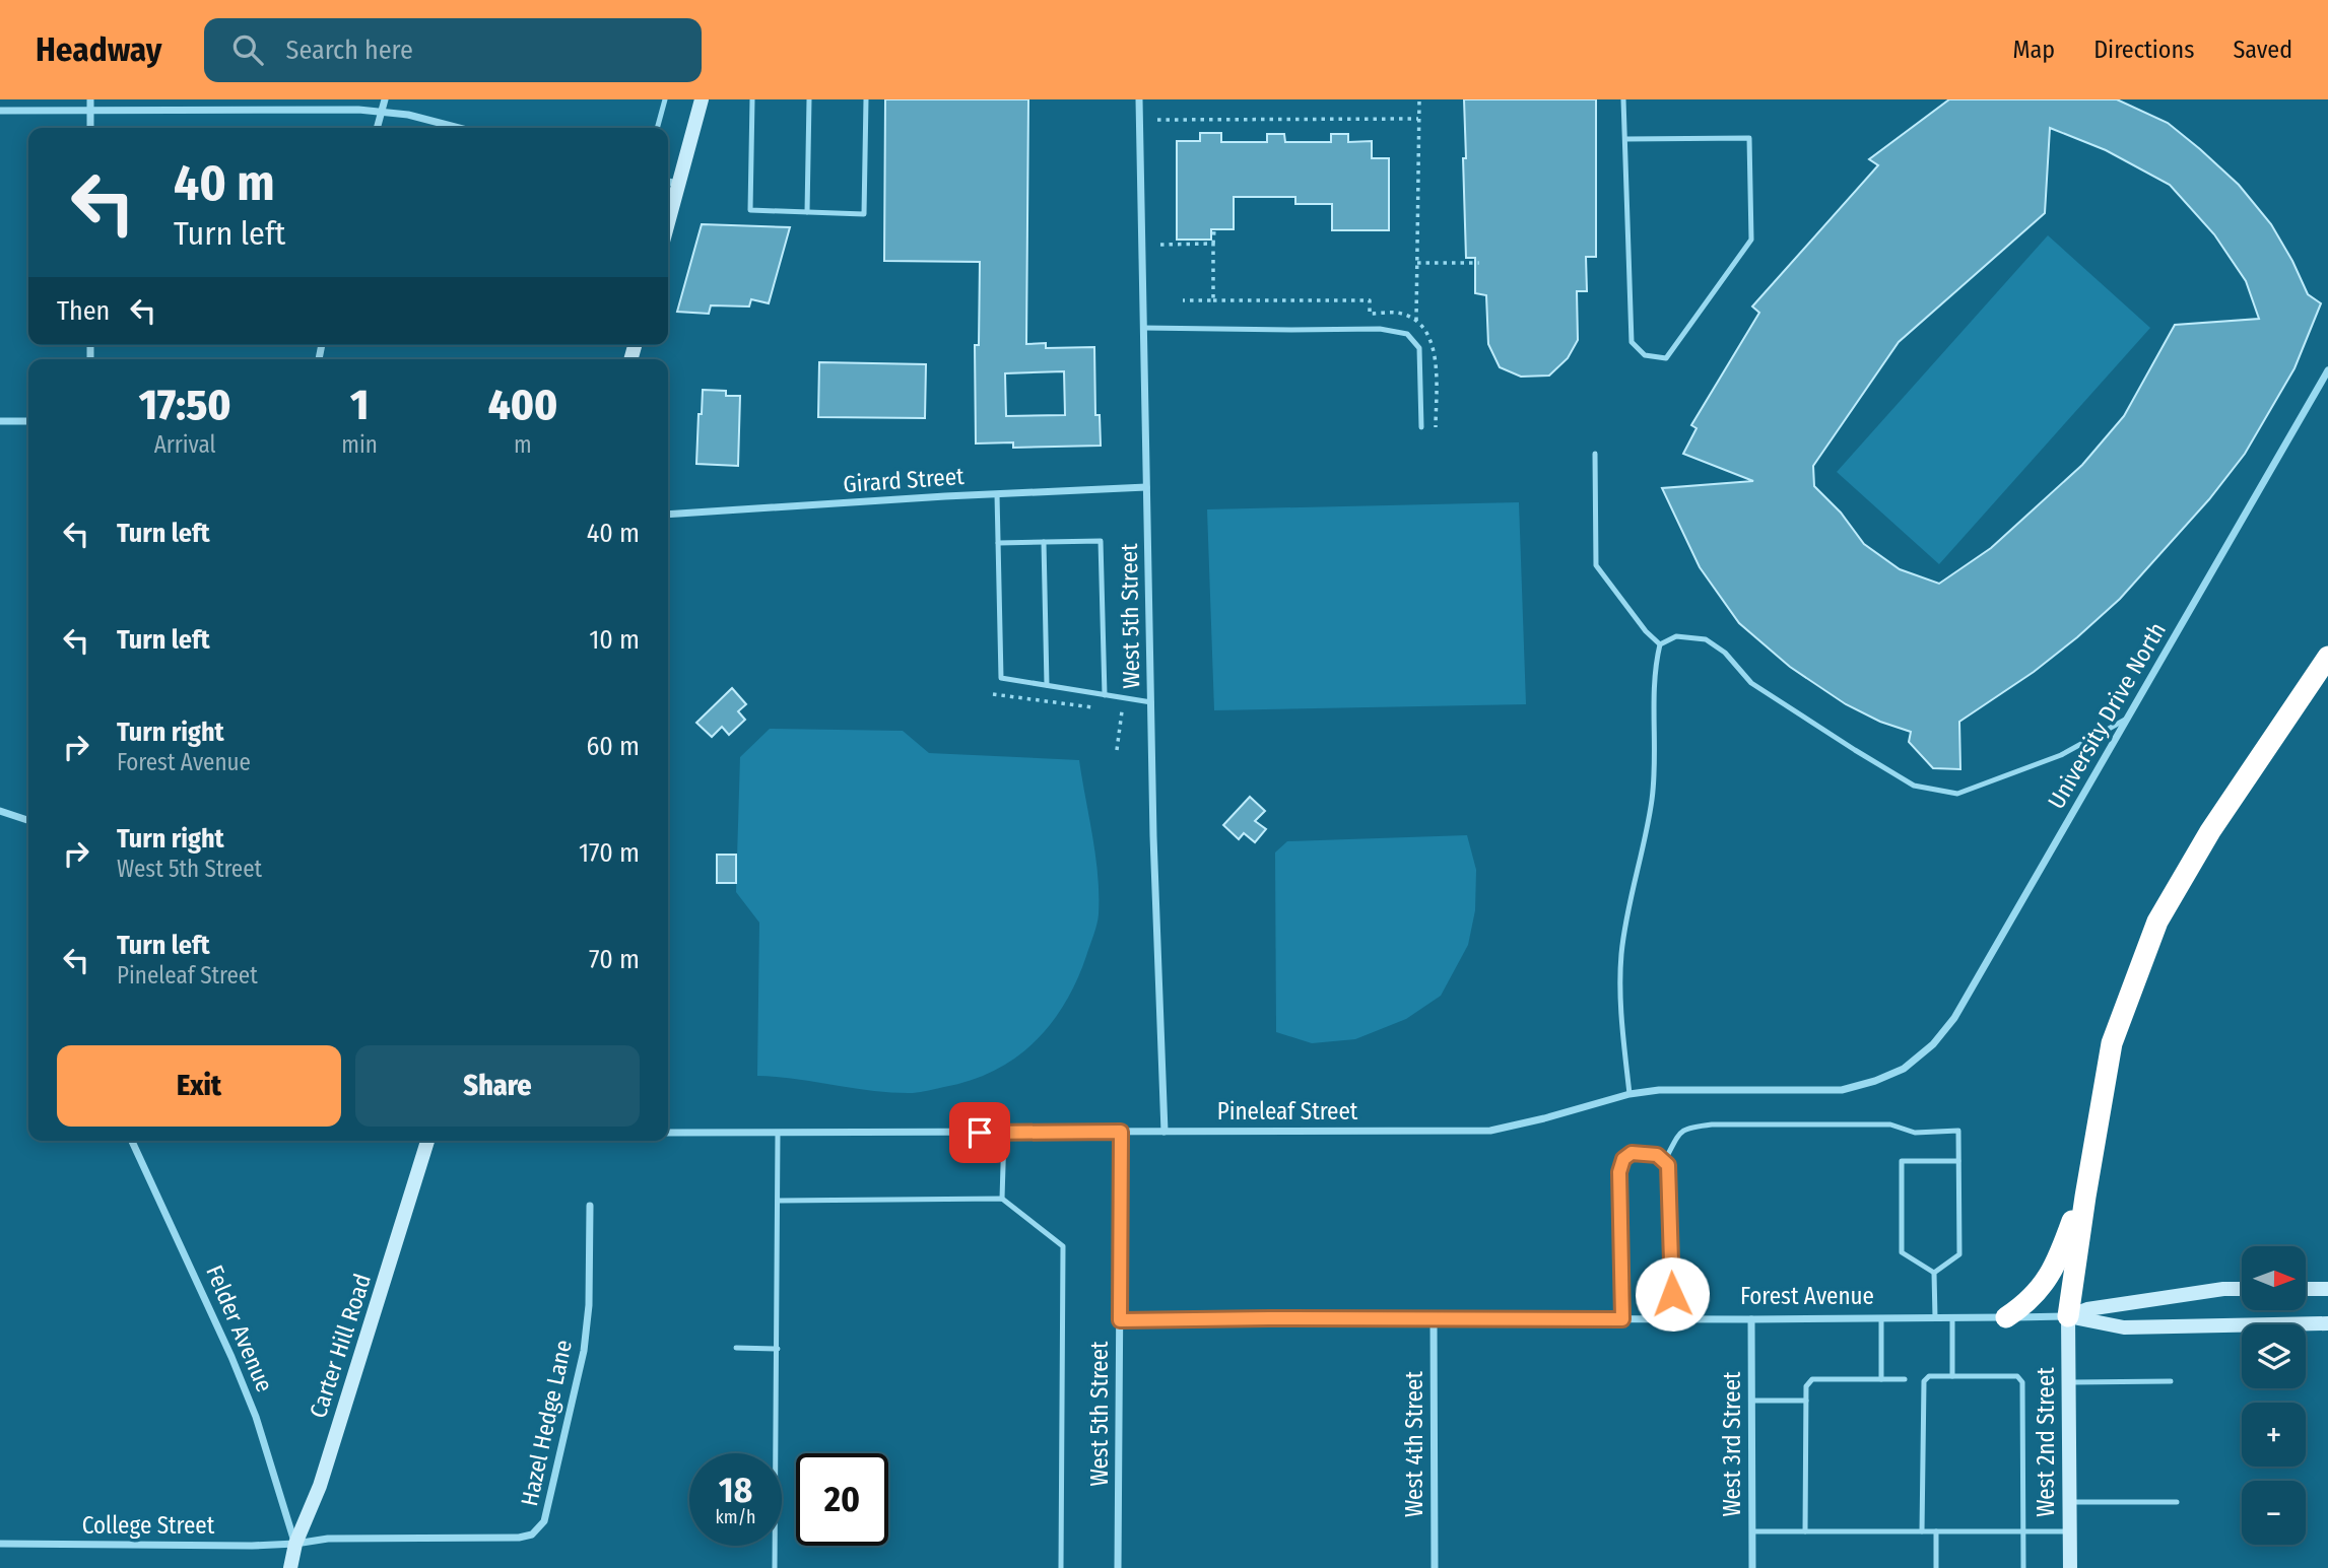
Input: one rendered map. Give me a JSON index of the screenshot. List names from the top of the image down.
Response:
{
  "streets": {
    "street": [
      "Girard Street",
      "West 5th Street",
      "University Drive North",
      "Pineleaf Street",
      "Forest Avenue",
      "Felder Avenue",
      "Carter Hill Road",
      "Hazel Hedge Lane",
      "West 2nd Street",
      "West 4th Street",
      "West 3rd Street",
      "College Street"
    ]
  },
  "crossings": [
    ["Girard Street", "West 5th Street"],
    ["West 5th Street", "Pineleaf Street"],
    ["West 5th Street", "Forest Avenue"],
    ["University Drive North", "Pineleaf Street"],
    ["Forest Avenue", "West 2nd Street"],
    ["Forest Avenue", "West 4th Street"],
    ["Forest Avenue", "West 3rd Street"],
    ["Felder Avenue", "Carter Hill Road"],
    ["Felder Avenue", "Hazel Hedge Lane"],
    ["Felder Avenue", "College Street"],
    ["Carter Hill Road", "Hazel Hedge Lane"],
    ["Carter Hill Road", "College Street"],
    ["Hazel Hedge Lane", "College Street"]
  ],
  "north": "right",
  "page": {
    "header": "Headway",
    "search": "Search here",
    "nav": ["Map", "Directions", "Saved"],
    "turn": ["40 m", "Turn left"],
    "then": "Then",
    "eta": [
      "17:50",
      "Arrival",
      "1",
      "min",
      "400",
      "m"
    ],
    "list": [
      {
        "name": "Turn left",
        "value": "40 m"
      },
      {
        "name": "Turn left",
        "value": "10 m"
      },
      {
        "name": "Turn right",
        "note": "Forest Avenue",
        "value": "60 m"
      },
      {
        "name": "Turn right",
        "note": "West 5th Street",
        "value": "170 m"
      },
      {
        "name": "Turn left",
        "note": "Pineleaf Street",
        "value": "70 m"
      }
    ],
    "buttons": ["Exit", "Share"],
    "map_buttons": ["+", "−"],
    "speed": "18 km/h",
    "limit": "20"
  }
}
